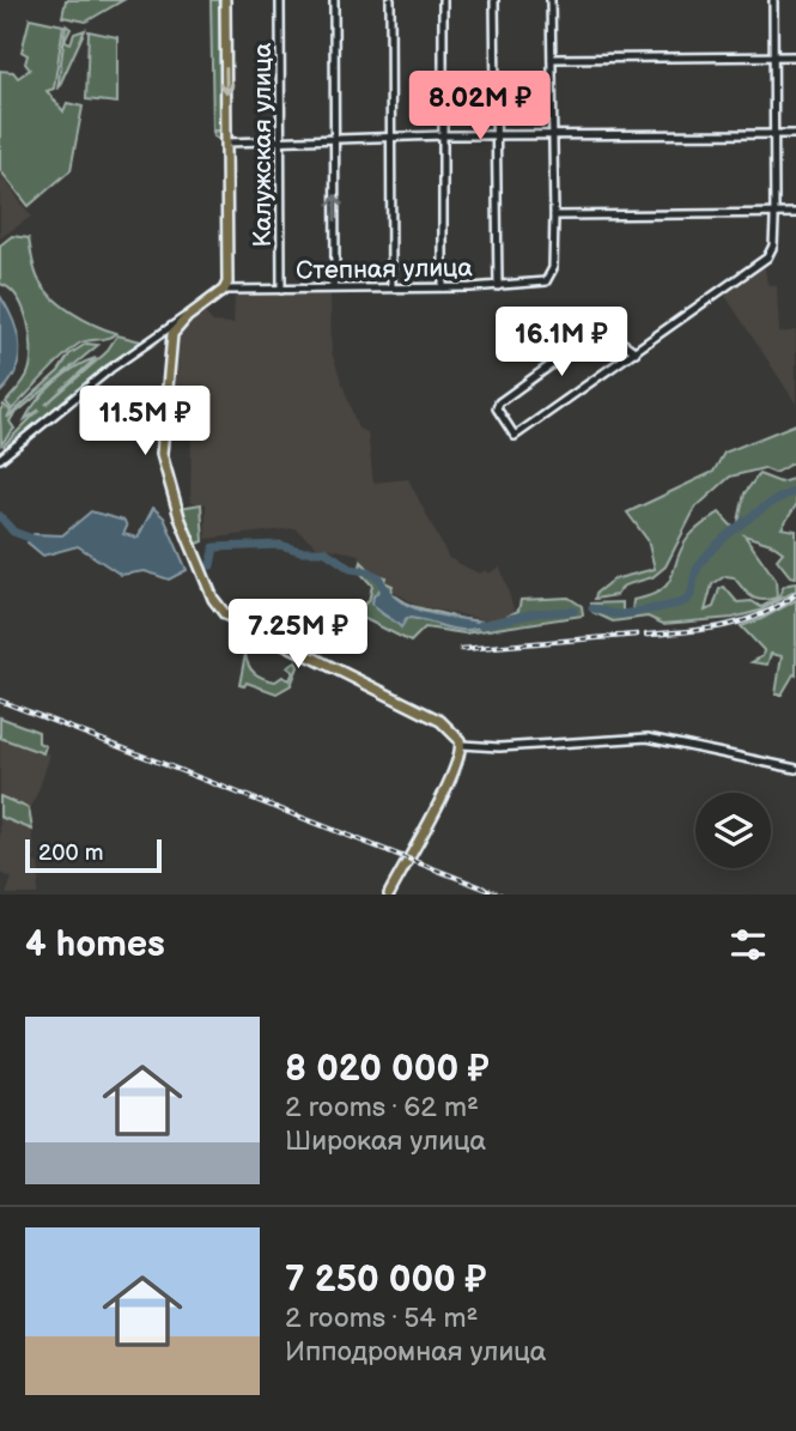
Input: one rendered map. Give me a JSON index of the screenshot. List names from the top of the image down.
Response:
{
  "streets": {
    "street": ["Калужская улица", "Степная улица"]
  },
  "crossings": [
    ["Калужская улица", "Степная улица"]
  ],
  "scale_bar": "200 m",
  "page": {
    "price": [
      "8.02M ₽",
      "16.1M ₽",
      "11.5M ₽",
      "7.25M ₽"
    ],
    "scale": "200 m",
    "heading": "4 homes",
    "list": [
      {
        "name": "8 020 000 ₽",
        "note": "2 rooms · 62 m² · Широкая улица"
      },
      {
        "name": "7 250 000 ₽",
        "note": "2 rooms · 54 m² · Ипподромная улица"
      }
    ]
  }
}
